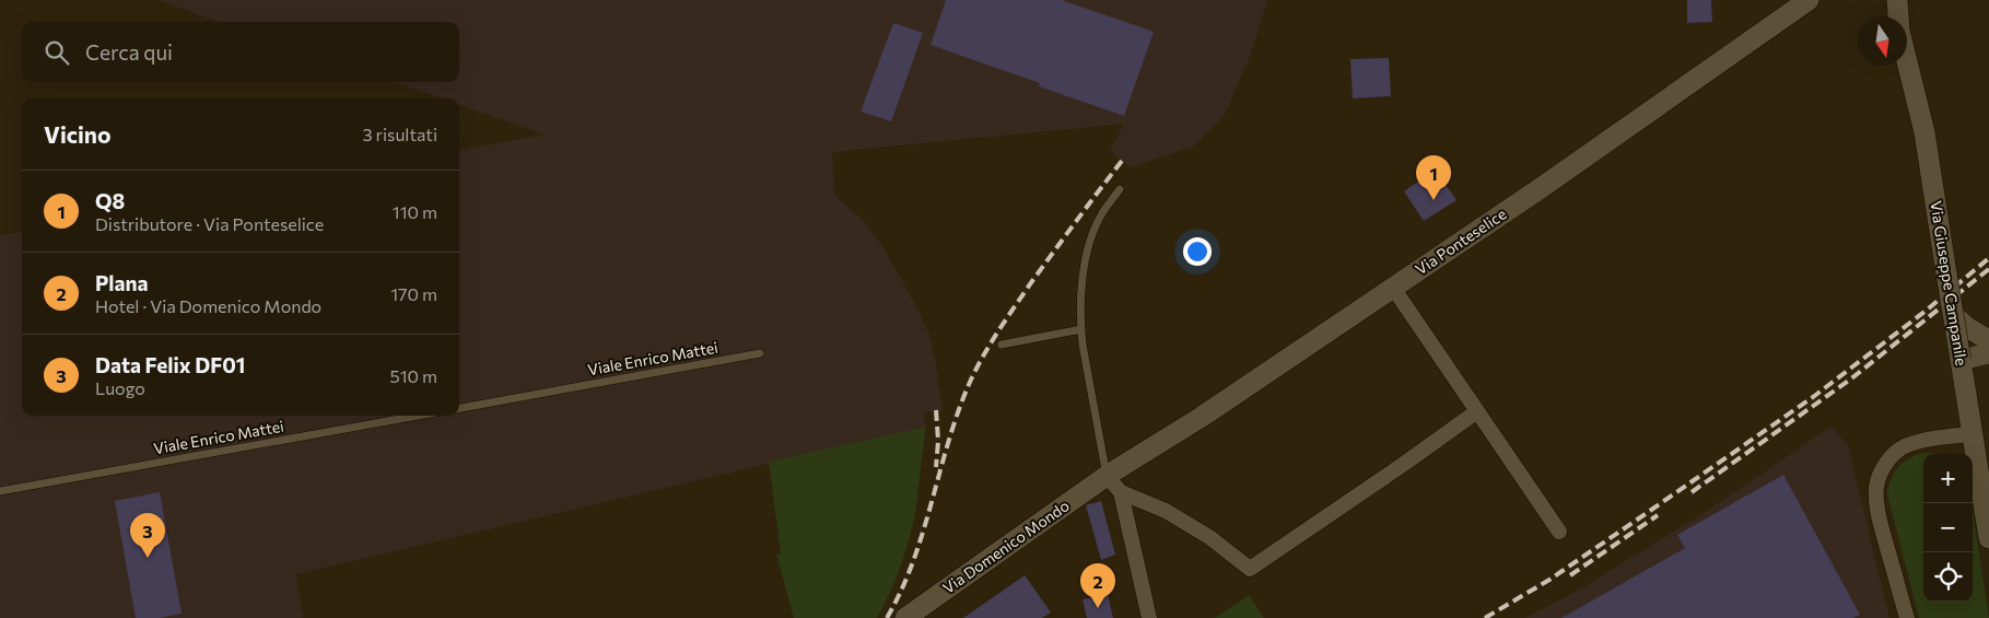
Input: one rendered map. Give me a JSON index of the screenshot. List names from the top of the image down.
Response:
{
  "streets": {
    "street": ["Via Ponteselice", "Via Giuseppe Campanile", "Via Domenico Mondo"],
    "lane": ["Viale Enrico Mattei"]
  },
  "crossings": [
    ["Via Ponteselice", "Via Domenico Mondo"]
  ],
  "north": "bottom",
  "page": {
    "search": "Cerca qui",
    "heading": ["Vicino", "3 risultati"],
    "pins": ["1", "3", "2"],
    "list": [
      {
        "mark": "1",
        "name": "Q8",
        "note": "Distributore · Via Ponteselice",
        "value": "110 m"
      },
      {
        "mark": "2",
        "name": "Plana",
        "note": "Hotel · Via Domenico Mondo",
        "value": "170 m"
      },
      {
        "mark": "3",
        "name": "Data Felix DF01",
        "note": "Luogo",
        "value": "510 m"
      }
    ],
    "map_buttons": ["+", "−"]
  }
}
